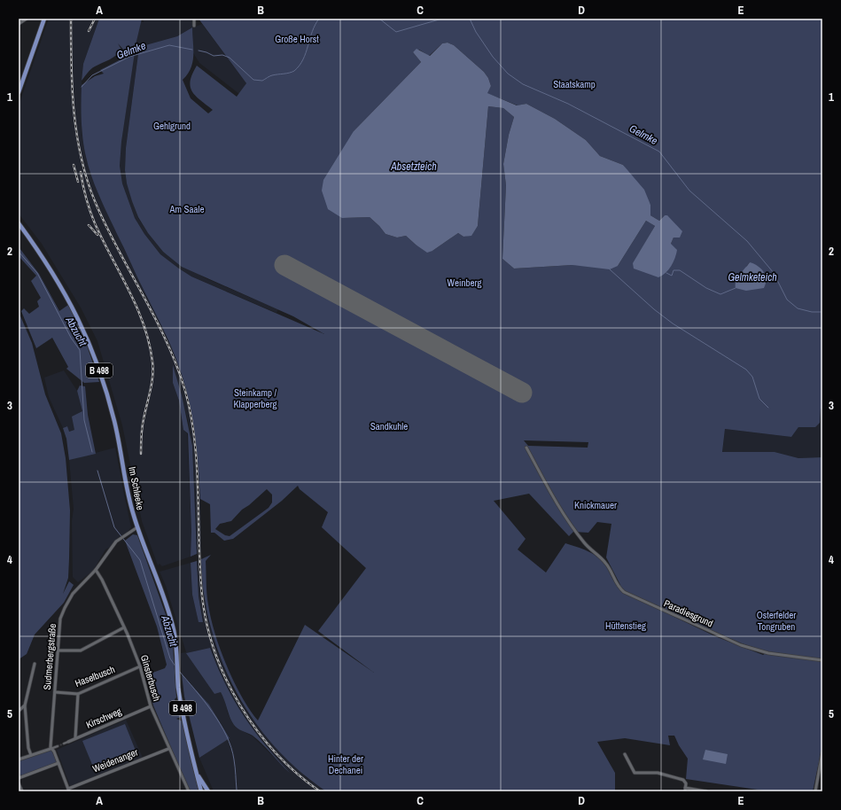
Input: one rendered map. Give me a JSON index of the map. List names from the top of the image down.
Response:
{
  "streets": {
    "main road": ["B 498", "Im Schleeke"],
    "street": [
      "Paradiesgrund",
      "Sudmerbergstraße",
      "Haselbusch",
      "Ginsterbusch",
      "Kirschweg",
      "Weidenanger"
    ]
  },
  "crossings": [
    ["Im Schleeke", "Sudmerbergstraße"],
    ["Sudmerbergstraße", "Haselbusch"],
    ["Sudmerbergstraße", "Ginsterbusch"],
    ["Haselbusch", "Ginsterbusch"],
    ["Ginsterbusch", "Kirschweg"],
    ["Ginsterbusch", "Weidenanger"]
  ],
  "water": [
    "Gelmke",
    "Absetzteich",
    "Gelmketeich",
    "Abzucht"
  ],
  "parks": [
    "Große Horst",
    "Staatskamp",
    "Gehlgrund",
    "Am Saale",
    "Weinberg",
    "Steinkamp / Klapperberg",
    "Sandkuhle",
    "Knickmauer",
    "Osterfelder Tongruben",
    "Hüttenstieg",
    "Hinter der Dechanei"
  ],
  "grid": {
    "columns": [
      "A",
      "B",
      "C",
      "D",
      "E"
    ],
    "rows": [
      "1",
      "2",
      "3",
      "4",
      "5"
    ]
  }
}
